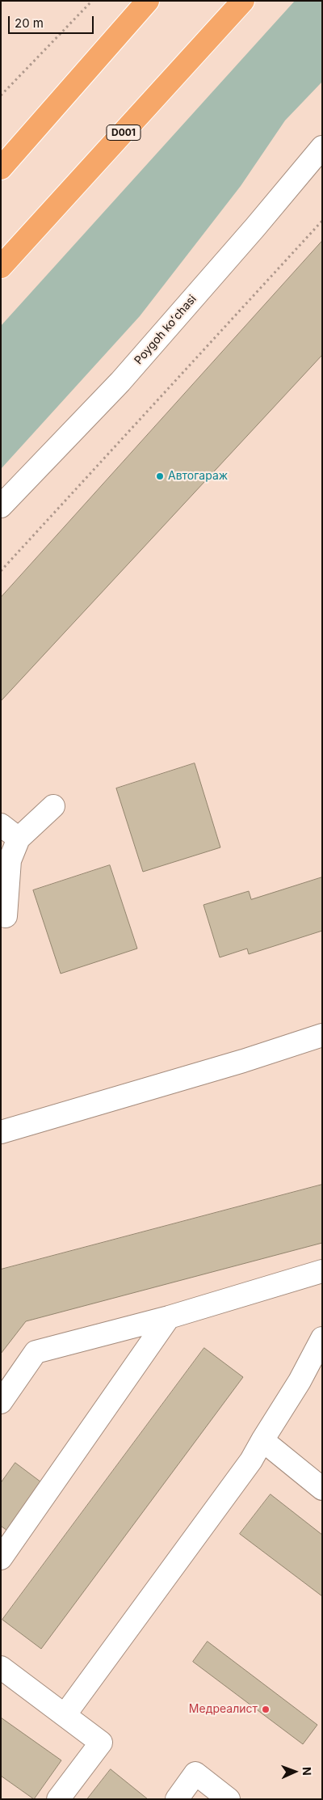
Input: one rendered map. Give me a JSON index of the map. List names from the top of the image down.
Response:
{
  "streets": {
    "highway": ["D001"],
    "street": ["Poygoh koʻchasi"]
  },
  "places": ["Автогараж", "Медреалист"],
  "scale_bar": "20 m",
  "north": "right"
}
